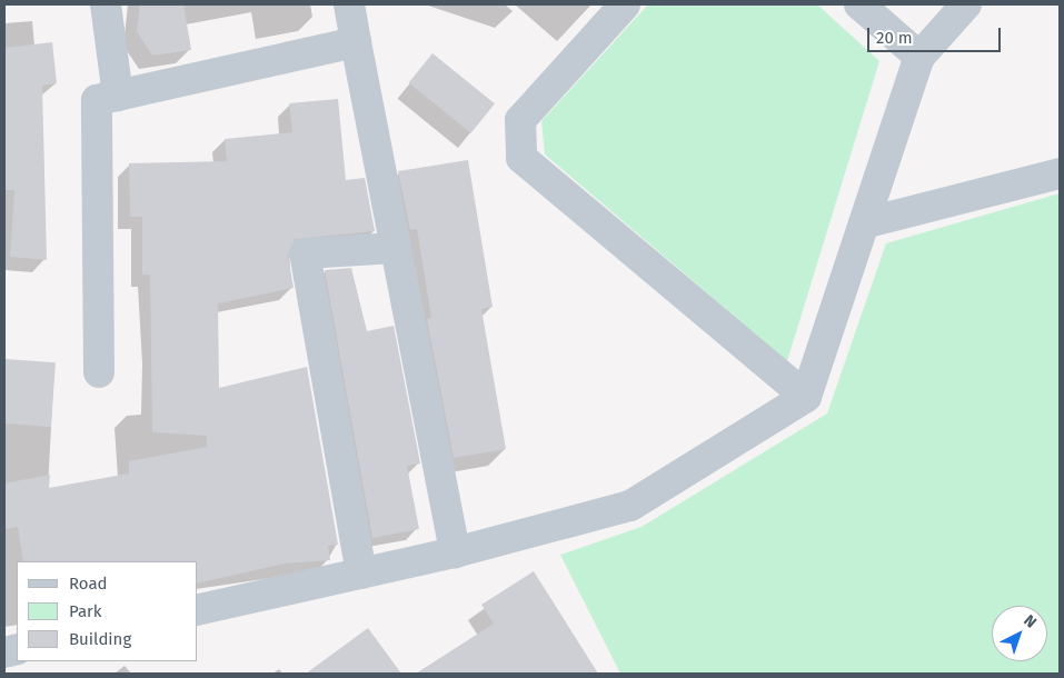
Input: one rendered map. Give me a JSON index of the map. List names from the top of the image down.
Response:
{
  "legend": ["Road", "Park", "Building"],
  "scale_bar": "20 m",
  "north": "top right"
}
